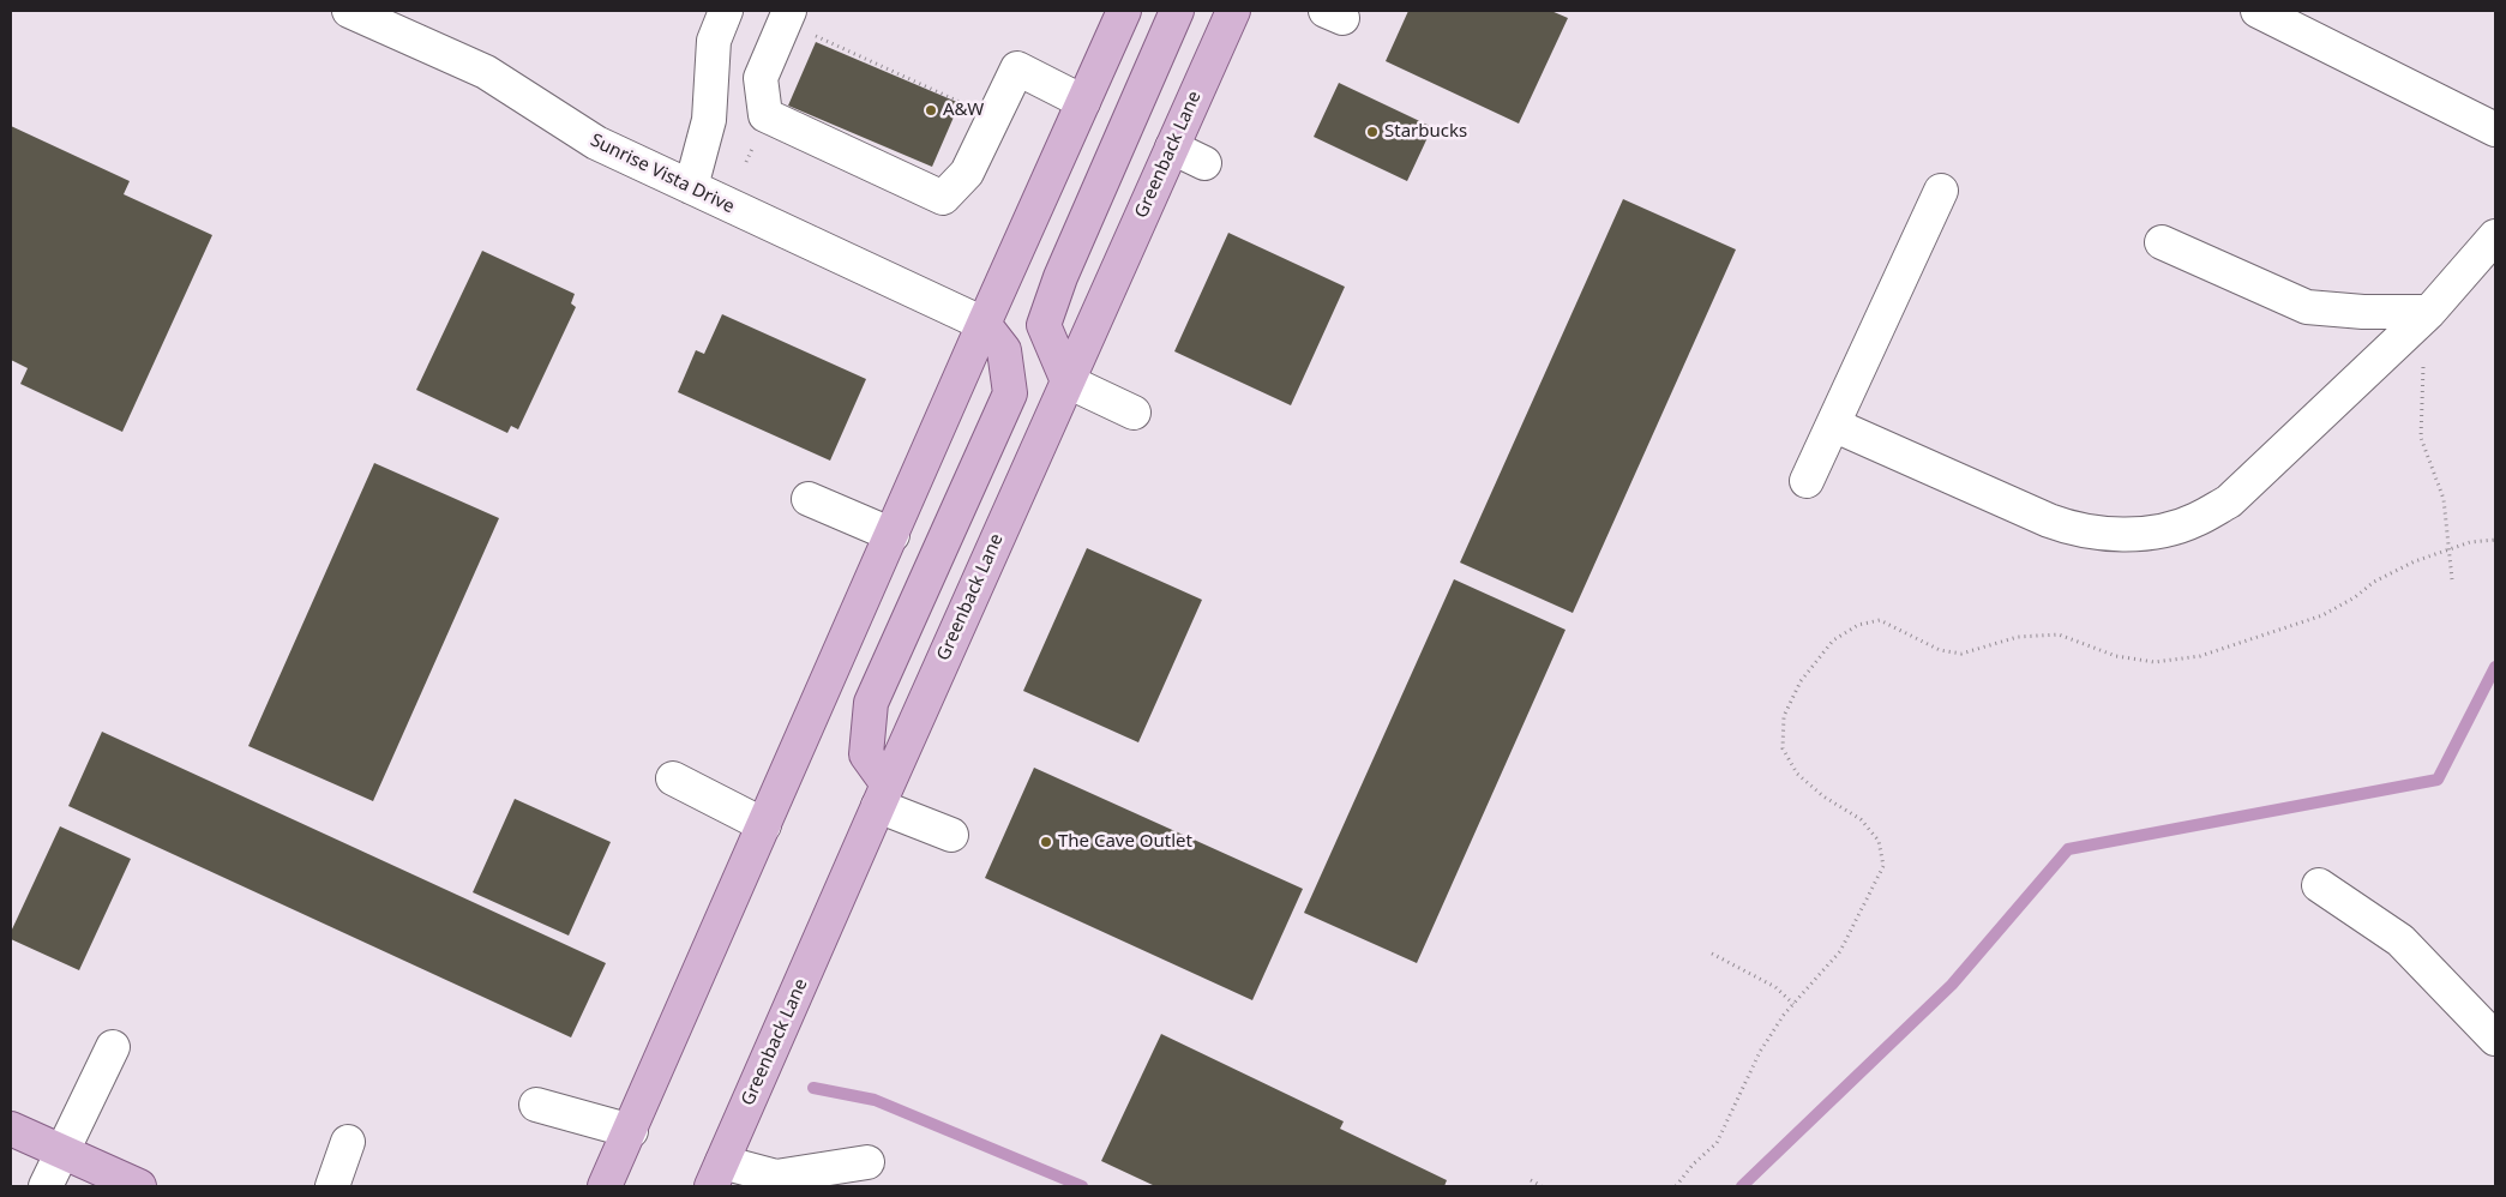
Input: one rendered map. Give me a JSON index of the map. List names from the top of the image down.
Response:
{
  "streets": {
    "main road": ["Greenback Lane"],
    "street": ["Sunrise Vista Drive"]
  },
  "places": ["A&W", "Starbucks", "The Cave Outlet"]
}
